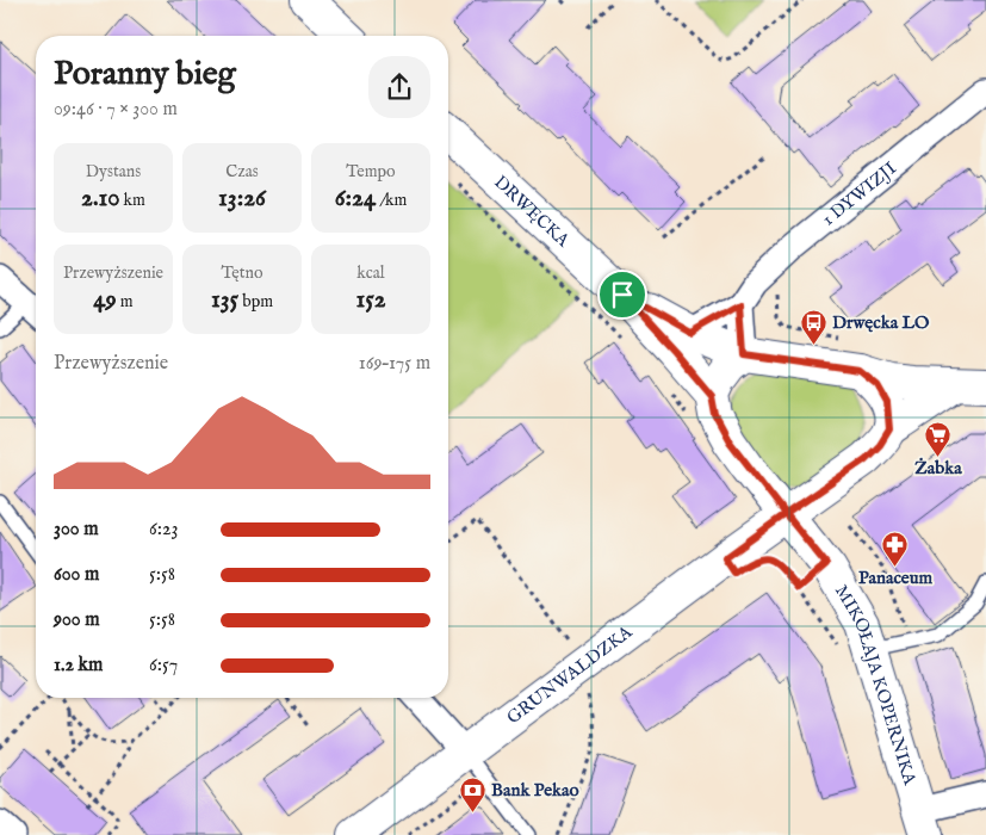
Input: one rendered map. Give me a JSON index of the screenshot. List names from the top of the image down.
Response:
{
  "streets": {
    "street": [
      "1 DYWIZJI",
      "DRWĘCKA",
      "GRUNWALDZKA",
      "MIKOŁAJA KOPERNIKA"
    ]
  },
  "crossings": [
    ["1 DYWIZJI", "DRWĘCKA"],
    ["DRWĘCKA", "GRUNWALDZKA"],
    ["DRWĘCKA", "MIKOŁAJA KOPERNIKA"],
    ["GRUNWALDZKA", "MIKOŁAJA KOPERNIKA"]
  ],
  "places": {
    "bus stop": ["Drwęcka LO"],
    "supermarket": ["Żabka"],
    "pharmacy": ["Panaceum"],
    "bank": ["Bank Pekao"]
  },
  "page": {
    "heading": ["Poranny bieg", "09:46 · 7 × 300 m"],
    "stats": [
      ["Dystans", "2.10 km"],
      ["Czas", "13:26"],
      ["Tempo", "6:24 /km"],
      ["Przewyższenie", "49 m"],
      ["Tętno", "135 bpm"],
      ["kcal", "152"]
    ],
    "chart": ["Przewyższenie", "169–175 m"],
    "list": [
      {
        "name": "300 m",
        "note": "6:23"
      },
      {
        "name": "600 m",
        "note": "5:58"
      },
      {
        "name": "900 m",
        "note": "5:58"
      },
      {
        "name": "1.2 km",
        "note": "6:57"
      }
    ]
  }
}
